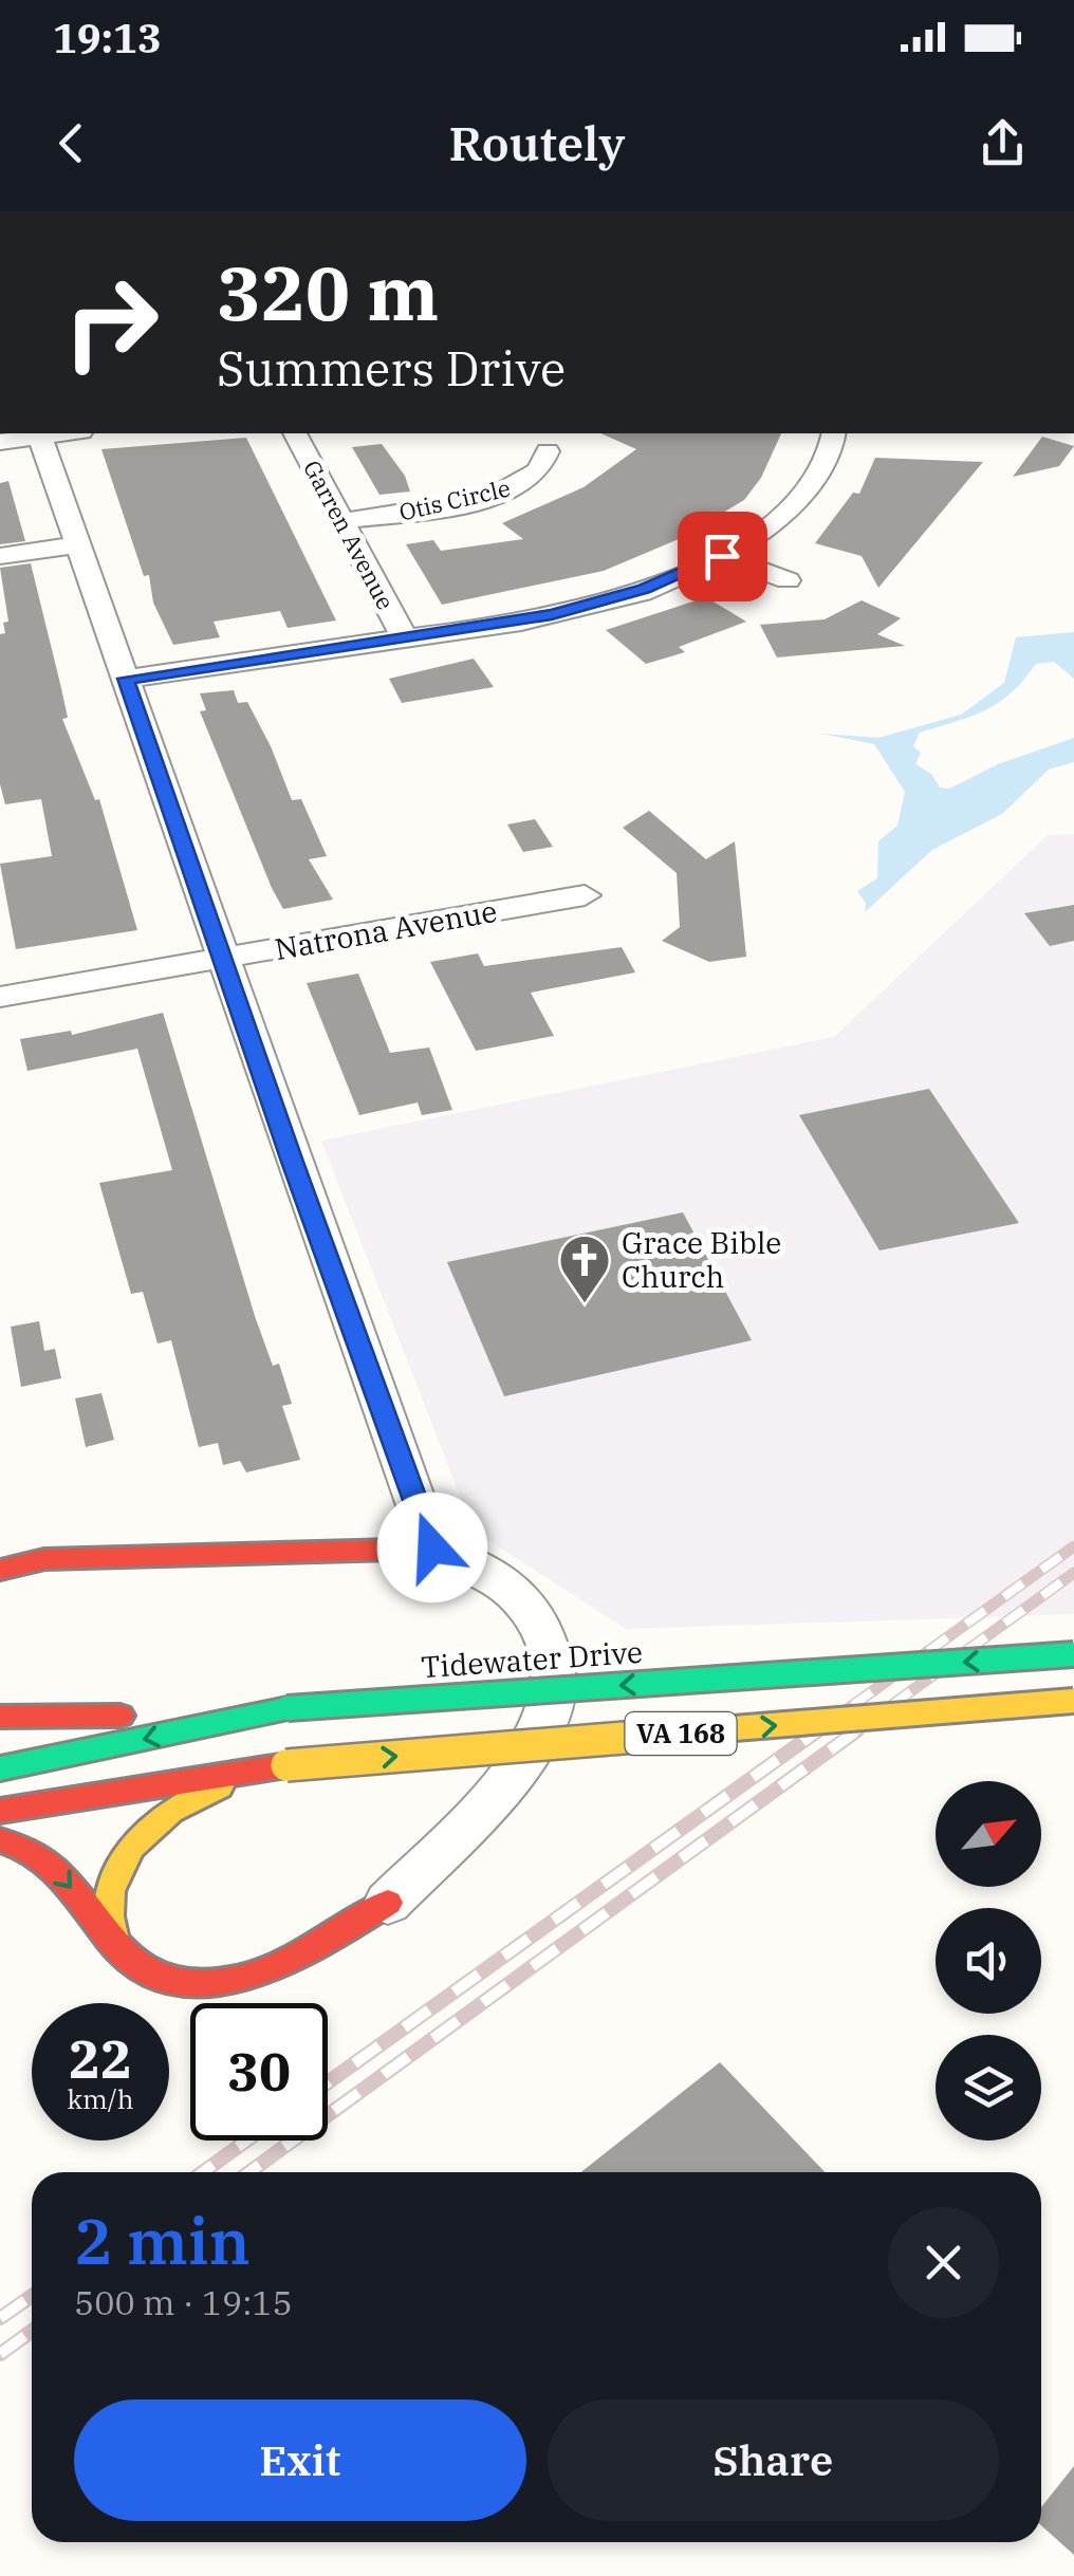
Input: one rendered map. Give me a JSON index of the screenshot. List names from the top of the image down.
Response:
{
  "streets": {
    "highway": ["Tidewater Drive", "VA 168"],
    "street": ["Otis Circle", "Garren Avenue", "Natrona Avenue"]
  },
  "crossings": [
    ["Otis Circle", "Garren Avenue"]
  ],
  "places": {
    "church": ["Grace Bible Church"]
  },
  "north": "top right",
  "page": {
    "status": "19:13",
    "header": "Routely",
    "turn": ["320 m", "Summers Drive"],
    "speed": "22 km/h",
    "limit": "30",
    "heading": ["2 min", "500 m · 19:15"],
    "buttons": ["Exit", "Share"]
  }
}
